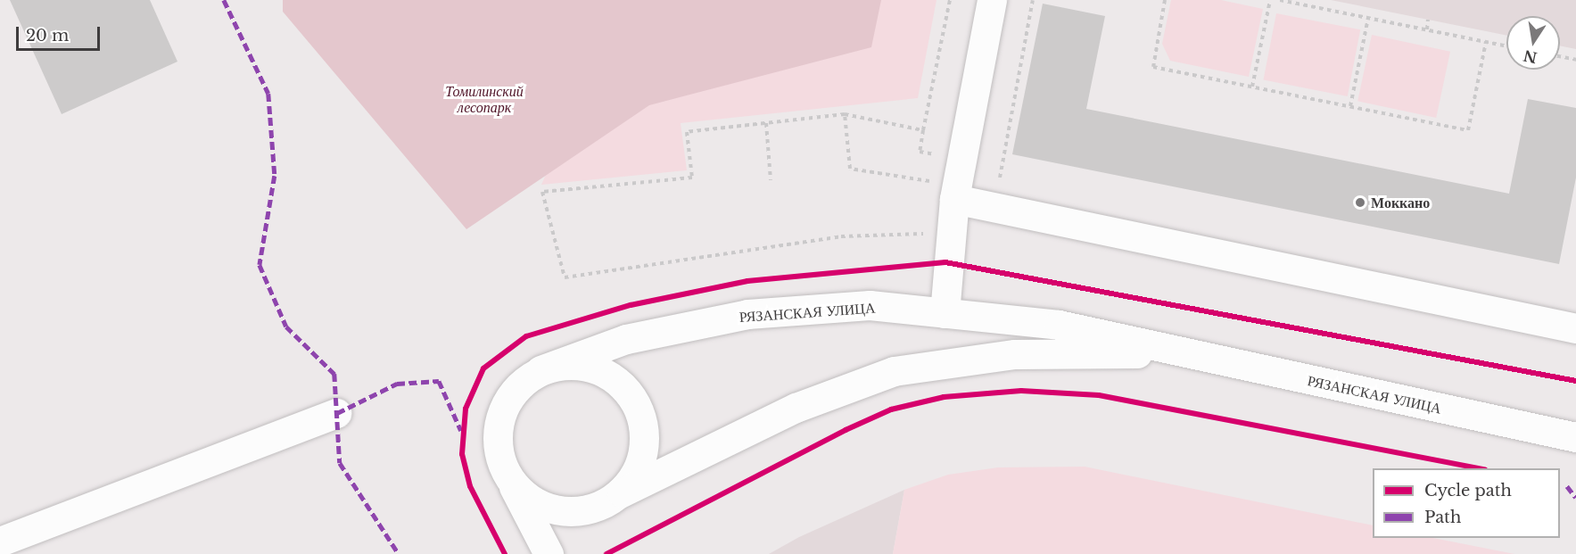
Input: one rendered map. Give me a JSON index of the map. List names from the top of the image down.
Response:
{
  "streets": {
    "street": ["РЯЗАНСКАЯ УЛИЦА"]
  },
  "parks": ["Томилинский лесопарк"],
  "places": ["Моккано"],
  "legend": ["Cycle path", "Path"],
  "scale_bar": "20 m",
  "north": "bottom"
}
